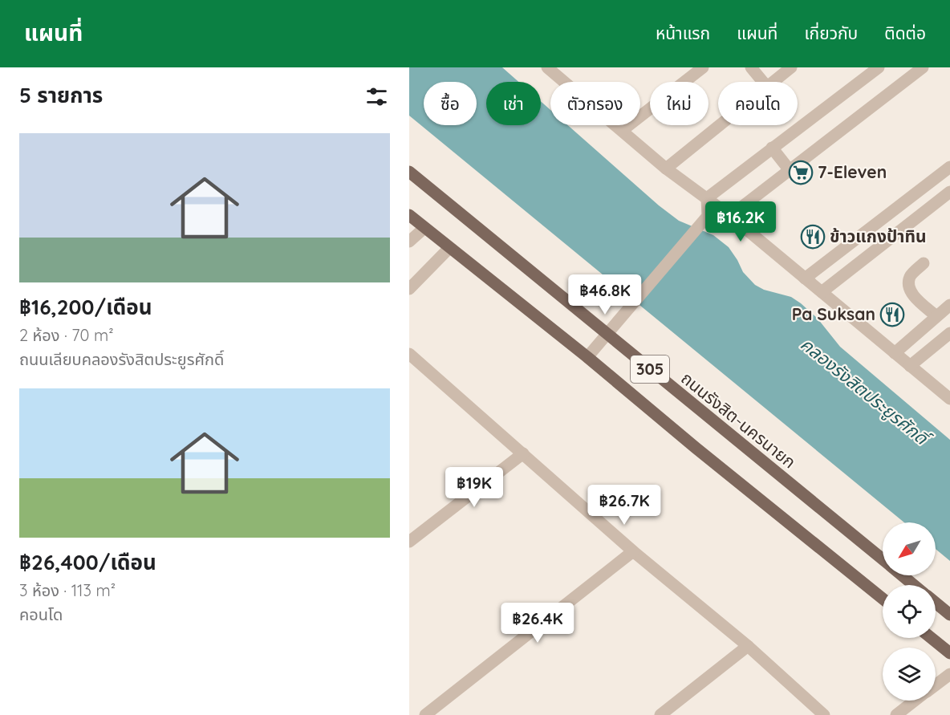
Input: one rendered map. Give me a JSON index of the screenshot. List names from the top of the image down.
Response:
{
  "streets": {
    "main road": ["305", "ถนนรังสิต-นครนายก"]
  },
  "water": ["คลองรังสิตประยูรศักดิ์"],
  "places": {
    "supermarket": ["7-Eleven"],
    "restaurant": ["ข้าวแกงป้าทิน", "Pa Suksan"]
  },
  "north": "bottom left",
  "page": {
    "header": "แผนที่",
    "nav": [
      "หน้าแรก",
      "แผนที่",
      "เกี่ยวกับ",
      "ติดต่อ"
    ],
    "heading": "5 รายการ",
    "chip": [
      "ซื้อ",
      "เช่า",
      "ตัวกรอง",
      "ใหม่",
      "คอนโด"
    ],
    "list": [
      {
        "name": "฿16,200/เดือน",
        "note": "2 ห้อง · 70 m² · ถนนเลียบคลองรังสิตประยูรศักดิ์"
      },
      {
        "name": "฿26,400/เดือน",
        "note": "3 ห้อง · 113 m² · คอนโด"
      }
    ],
    "price": [
      "฿16.2K",
      "฿46.8K",
      "฿19K",
      "฿26.7K",
      "฿26.4K"
    ]
  }
}
